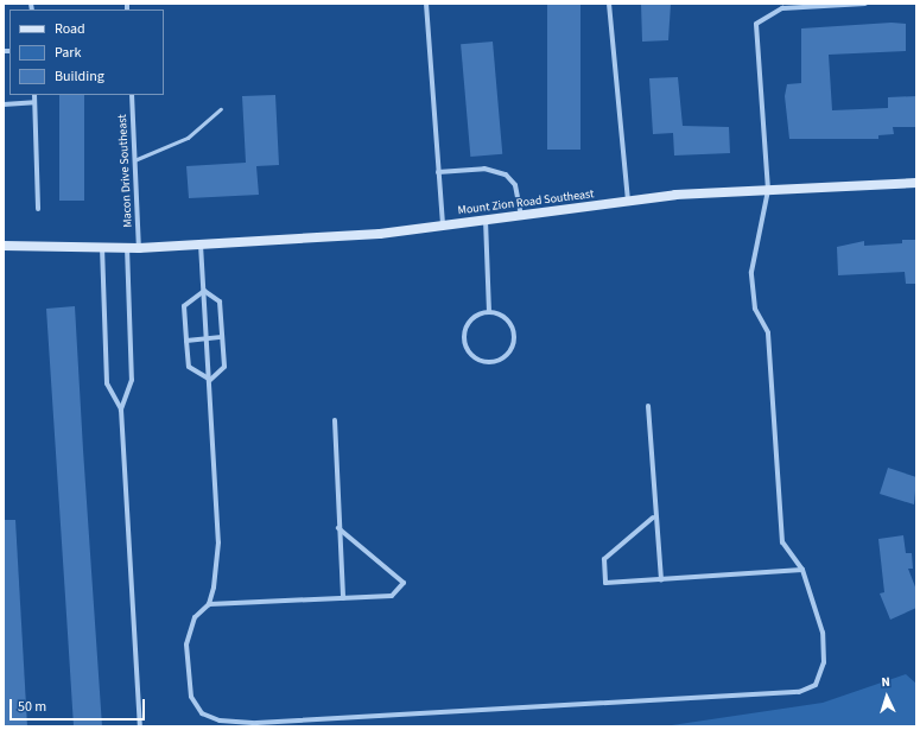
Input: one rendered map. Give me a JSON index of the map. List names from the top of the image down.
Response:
{
  "streets": {
    "street": ["Macon Drive Southeast", "Mount Zion Road Southeast"]
  },
  "crossings": [
    ["Macon Drive Southeast", "Mount Zion Road Southeast"]
  ],
  "legend": ["Road", "Park", "Building"],
  "scale_bar": "50 m",
  "north": "top"
}
